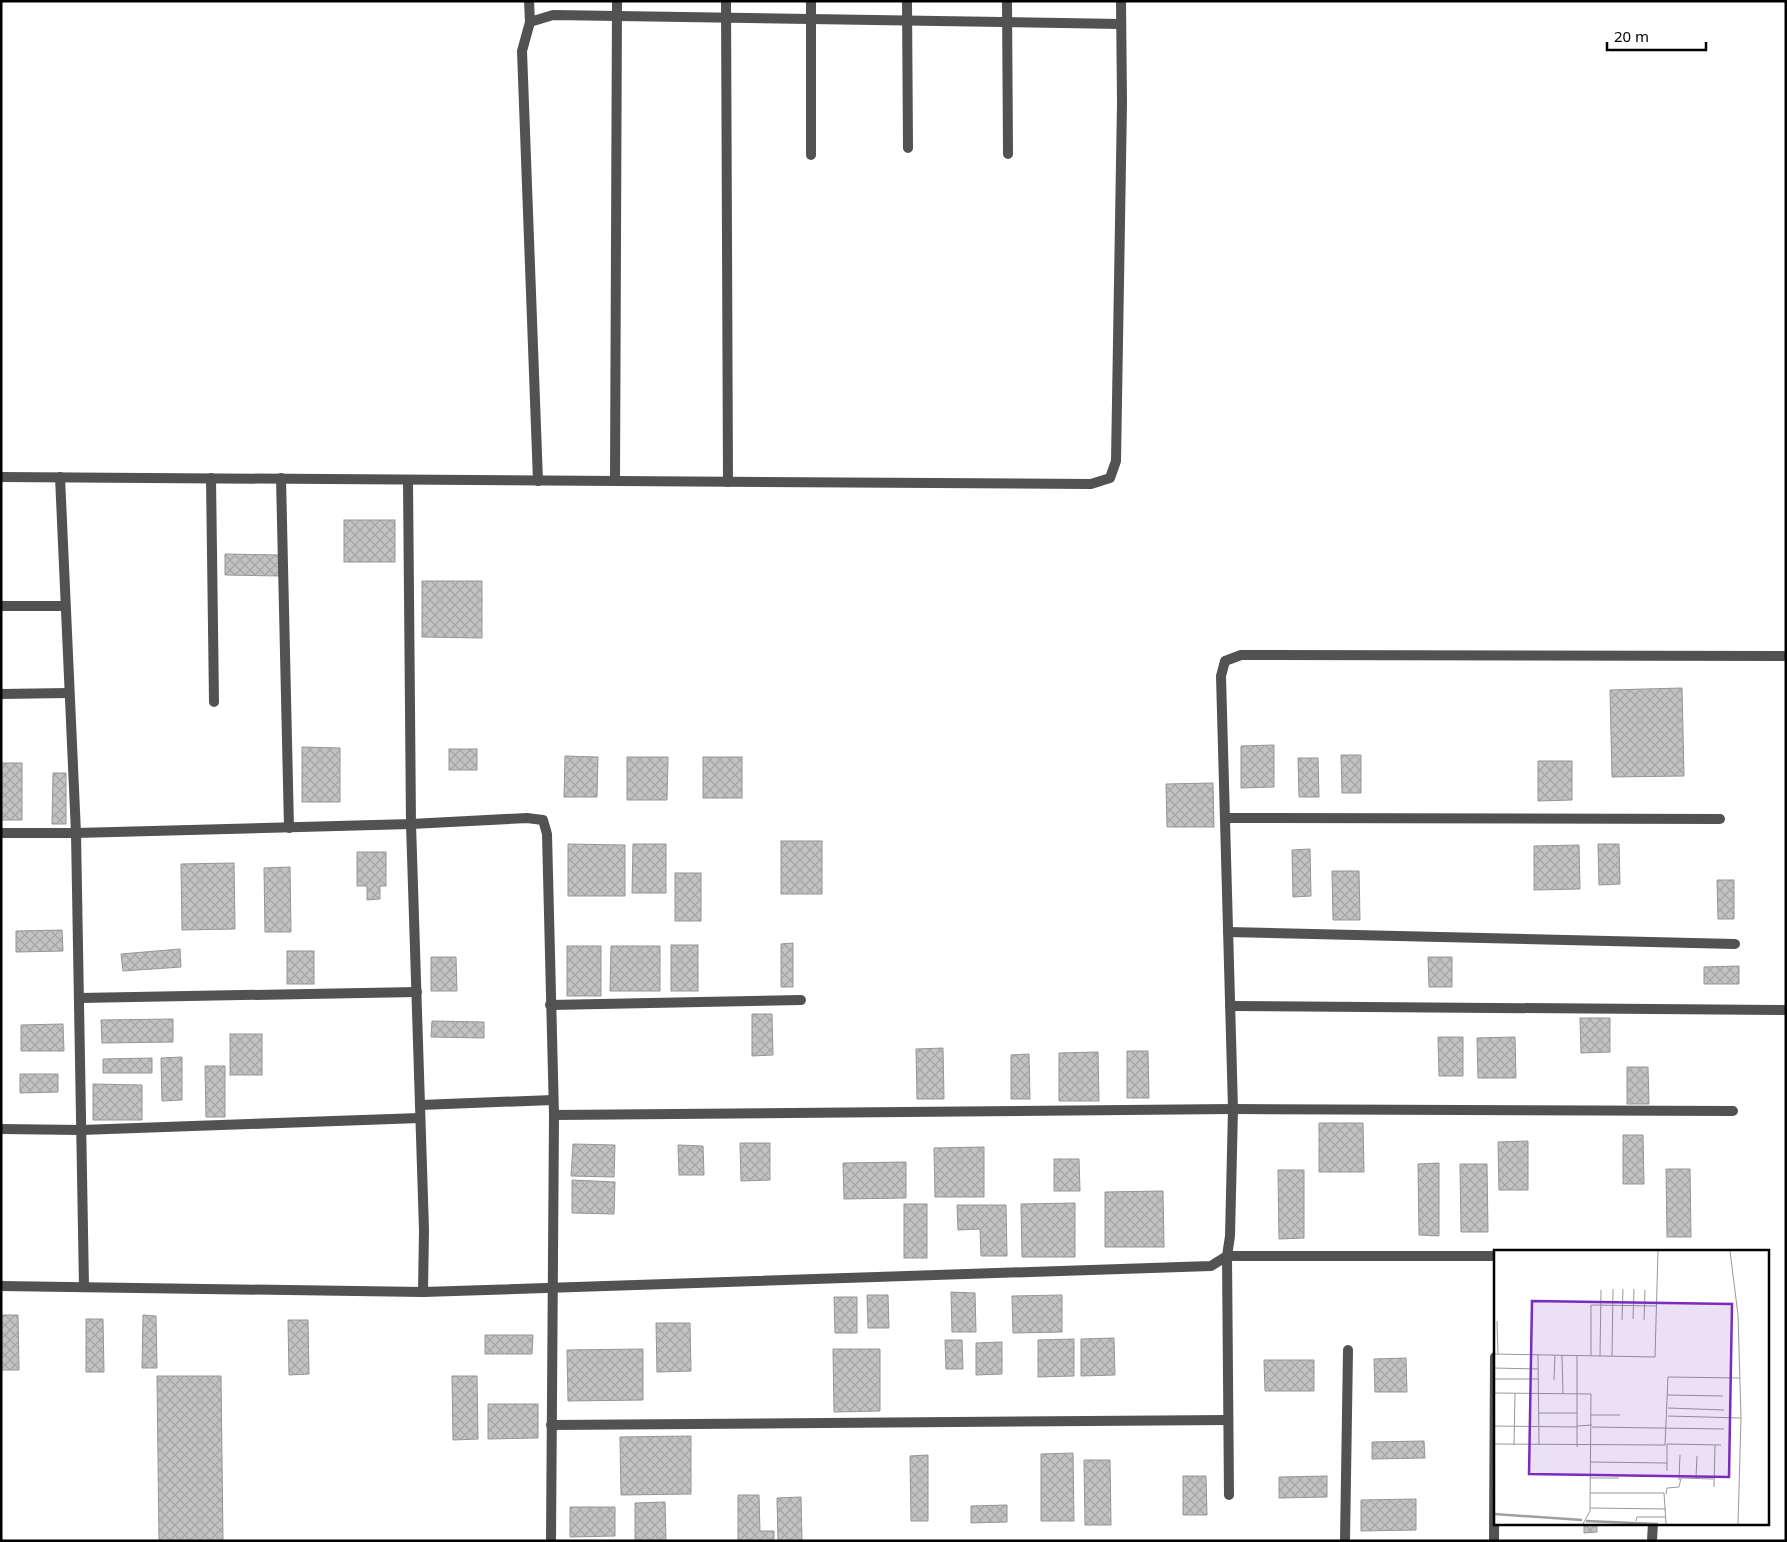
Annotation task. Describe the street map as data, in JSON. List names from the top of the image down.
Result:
{
  "scale_bar": "20 m"
}
